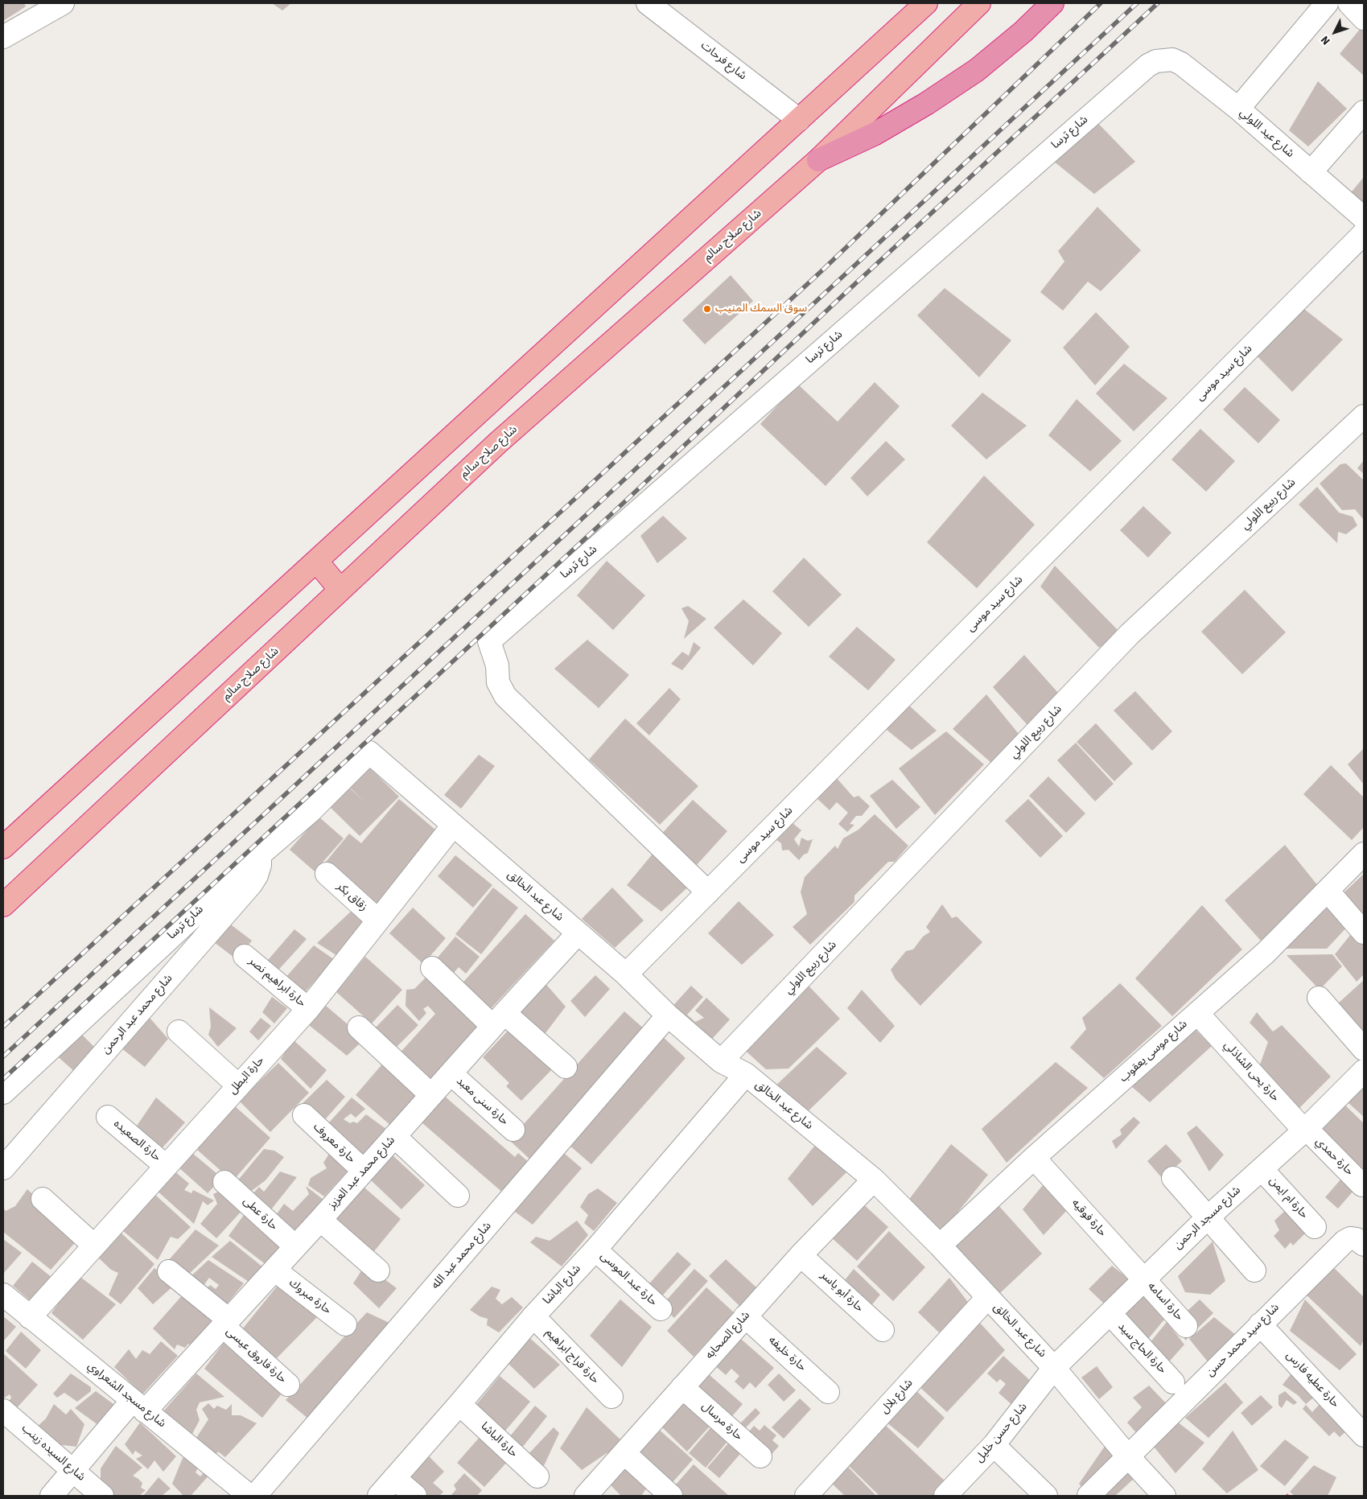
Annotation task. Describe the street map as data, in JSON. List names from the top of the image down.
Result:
{
  "streets": {
    "highway": ["شارع صلاح سالم"],
    "street": [
      "شارع فرحات",
      "شارع ترسا",
      "شارع عيد اللولي",
      "شارع سيد موسى",
      "شارع ربيع اللولي",
      "شارع عبد الخالق",
      "زقاق بكر",
      "حارة ابراهيم نصر",
      "شارع محمد عبد الرحمن",
      "شارع موسى يعقوب",
      "حارة يحى الشاذلي",
      "حارة البطل",
      "حارة سنى معبد",
      "حارة الصعيده",
      "حارة معروف",
      "حارة حمدي",
      "شارع محمد عبد العزيز",
      "حارة ام ايمن",
      "حارة عطى",
      "حارة فوقيه",
      "شارع مسجد الرحمن",
      "شارع محمد عبد الله",
      "حارة عبد الموسى",
      "شارع الباشا",
      "حارة أبو ياسر",
      "حارة مبروك",
      "حارة اسامه",
      "شارع الصحابه",
      "شارع سيد محمد حسن",
      "حارة الحاج سيد",
      "حارة خليفه",
      "حارة فاروق عيسى",
      "حارة فراج ابراهيم",
      "حارة عطيه فارس",
      "شارع مسجد الشعراوي",
      "شارع بلال",
      "حارة مرسال",
      "شارع حسن خليل",
      "حارة الباشا",
      "شارع السيده زينب"
    ]
  },
  "crossings": [
    ["شارع ترسا", "شارع عيد اللولي"],
    ["شارع ترسا", "شارع سيد موسى"],
    ["شارع ترسا", "شارع عبد الخالق"],
    ["شارع ترسا", "شارع محمد عبد الرحمن"],
    ["شارع سيد موسى", "شارع عبد الخالق"],
    ["شارع ربيع اللولي", "شارع عبد الخالق"],
    ["شارع عبد الخالق", "شارع موسى يعقوب"],
    ["شارع عبد الخالق", "حارة البطل"],
    ["شارع عبد الخالق", "شارع محمد عبد العزيز"],
    ["شارع عبد الخالق", "شارع مسجد الرحمن"],
    ["شارع عبد الخالق", "شارع محمد عبد الله"],
    ["شارع عبد الخالق", "شارع الباشا"],
    ["شارع عبد الخالق", "شارع الصحابه"],
    ["شارع عبد الخالق", "شارع سيد محمد حسن"],
    ["شارع عبد الخالق", "شارع بلال"],
    ["شارع عبد الخالق", "شارع حسن خليل"],
    ["زقاق بكر", "حارة البطل"],
    ["حارة ابراهيم نصر", "حارة البطل"],
    ["شارع موسى يعقوب", "حارة يحى الشاذلي"],
    ["شارع موسى يعقوب", "حارة فوقيه"],
    ["حارة يحى الشاذلي", "حارة حمدي"],
    ["حارة يحى الشاذلي", "شارع مسجد الرحمن"],
    ["حارة البطل", "حارة الصعيده"],
    ["حارة البطل", "شارع مسجد الشعراوي"],
    ["حارة سنى معبد", "شارع محمد عبد العزيز"],
    ["حارة معروف", "شارع محمد عبد العزيز"],
    ["حارة حمدي", "شارع مسجد الرحمن"],
    ["شارع محمد عبد العزيز", "حارة عطى"],
    ["شارع محمد عبد العزيز", "حارة مبروك"],
    ["شارع محمد عبد العزيز", "حارة فاروق عيسى"],
    ["شارع محمد عبد العزيز", "شارع مسجد الشعراوي"],
    ["شارع محمد عبد العزيز", "شارع السيده زينب"],
    ["حارة ام ايمن", "شارع مسجد الرحمن"],
    ["حارة فوقيه", "شارع مسجد الرحمن"],
    ["حارة فوقيه", "حارة اسامه"],
    ["شارع مسجد الرحمن", "حارة اسامه"],
    ["شارع مسجد الرحمن", "حارة الحاج سيد"],
    ["شارع مسجد الرحمن", "شارع حسن خليل"],
    ["حارة عبد الموسى", "شارع الباشا"],
    ["شارع الباشا", "حارة فراج ابراهيم"],
    ["شارع الباشا", "حارة الباشا"],
    ["حارة أبو ياسر", "شارع الصحابه"],
    ["شارع الصحابه", "حارة خليفه"],
    ["شارع الصحابه", "حارة مرسال"],
    ["شارع سيد محمد حسن", "حارة عطيه فارس"]
  ],
  "places": ["سوق السمك المنيب"],
  "north": "bottom left"
}
